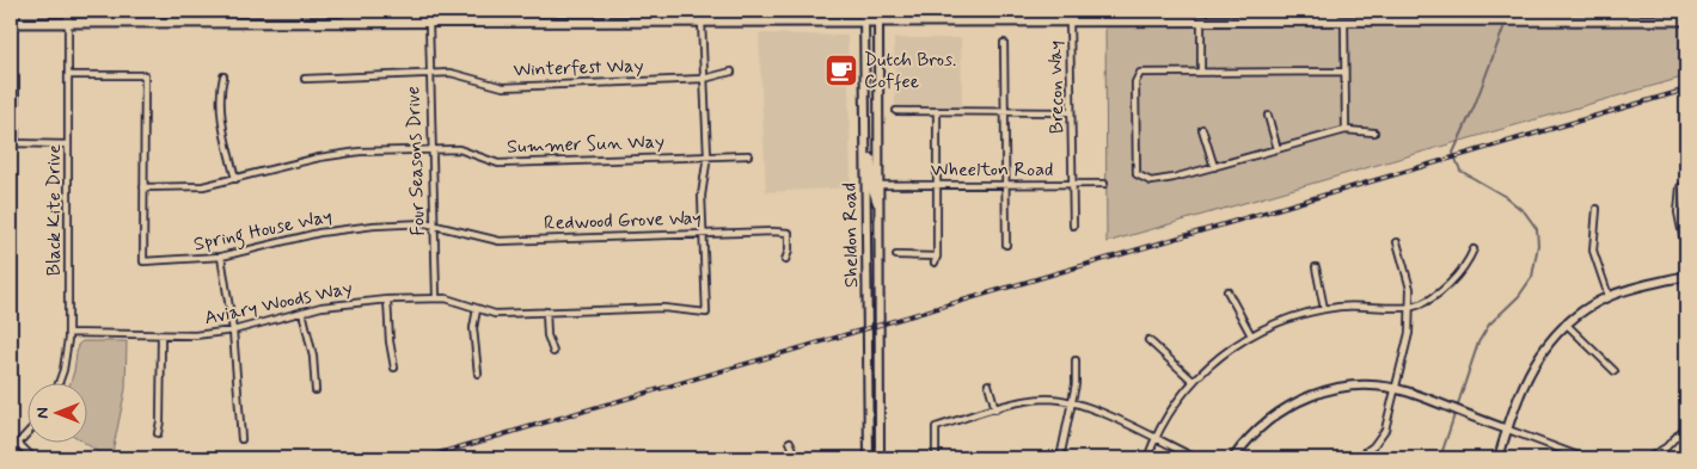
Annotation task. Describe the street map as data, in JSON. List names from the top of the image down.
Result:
{
  "streets": {
    "main road": ["Sheldon Road"],
    "street": [
      "Winterfest Way",
      "Brecon Way",
      "Summer Sun Way",
      "Four Seasons Drive",
      "Wheelton Road",
      "Black Kite Drive",
      "Redwood Grove Way",
      "Spring House Way",
      "Aviary Woods Way"
    ]
  },
  "crossings": [
    ["Winterfest Way", "Four Seasons Drive"],
    ["Brecon Way", "Wheelton Road"],
    ["Summer Sun Way", "Four Seasons Drive"],
    ["Summer Sun Way", "Spring House Way"],
    ["Four Seasons Drive", "Redwood Grove Way"],
    ["Four Seasons Drive", "Spring House Way"],
    ["Four Seasons Drive", "Aviary Woods Way"],
    ["Wheelton Road", "Sheldon Road"],
    ["Black Kite Drive", "Spring House Way"],
    ["Black Kite Drive", "Aviary Woods Way"],
    ["Redwood Grove Way", "Spring House Way"],
    ["Redwood Grove Way", "Aviary Woods Way"]
  ],
  "places": {
    "cafe": ["Dutch Bros. Coffee"]
  },
  "north": "left"
}
